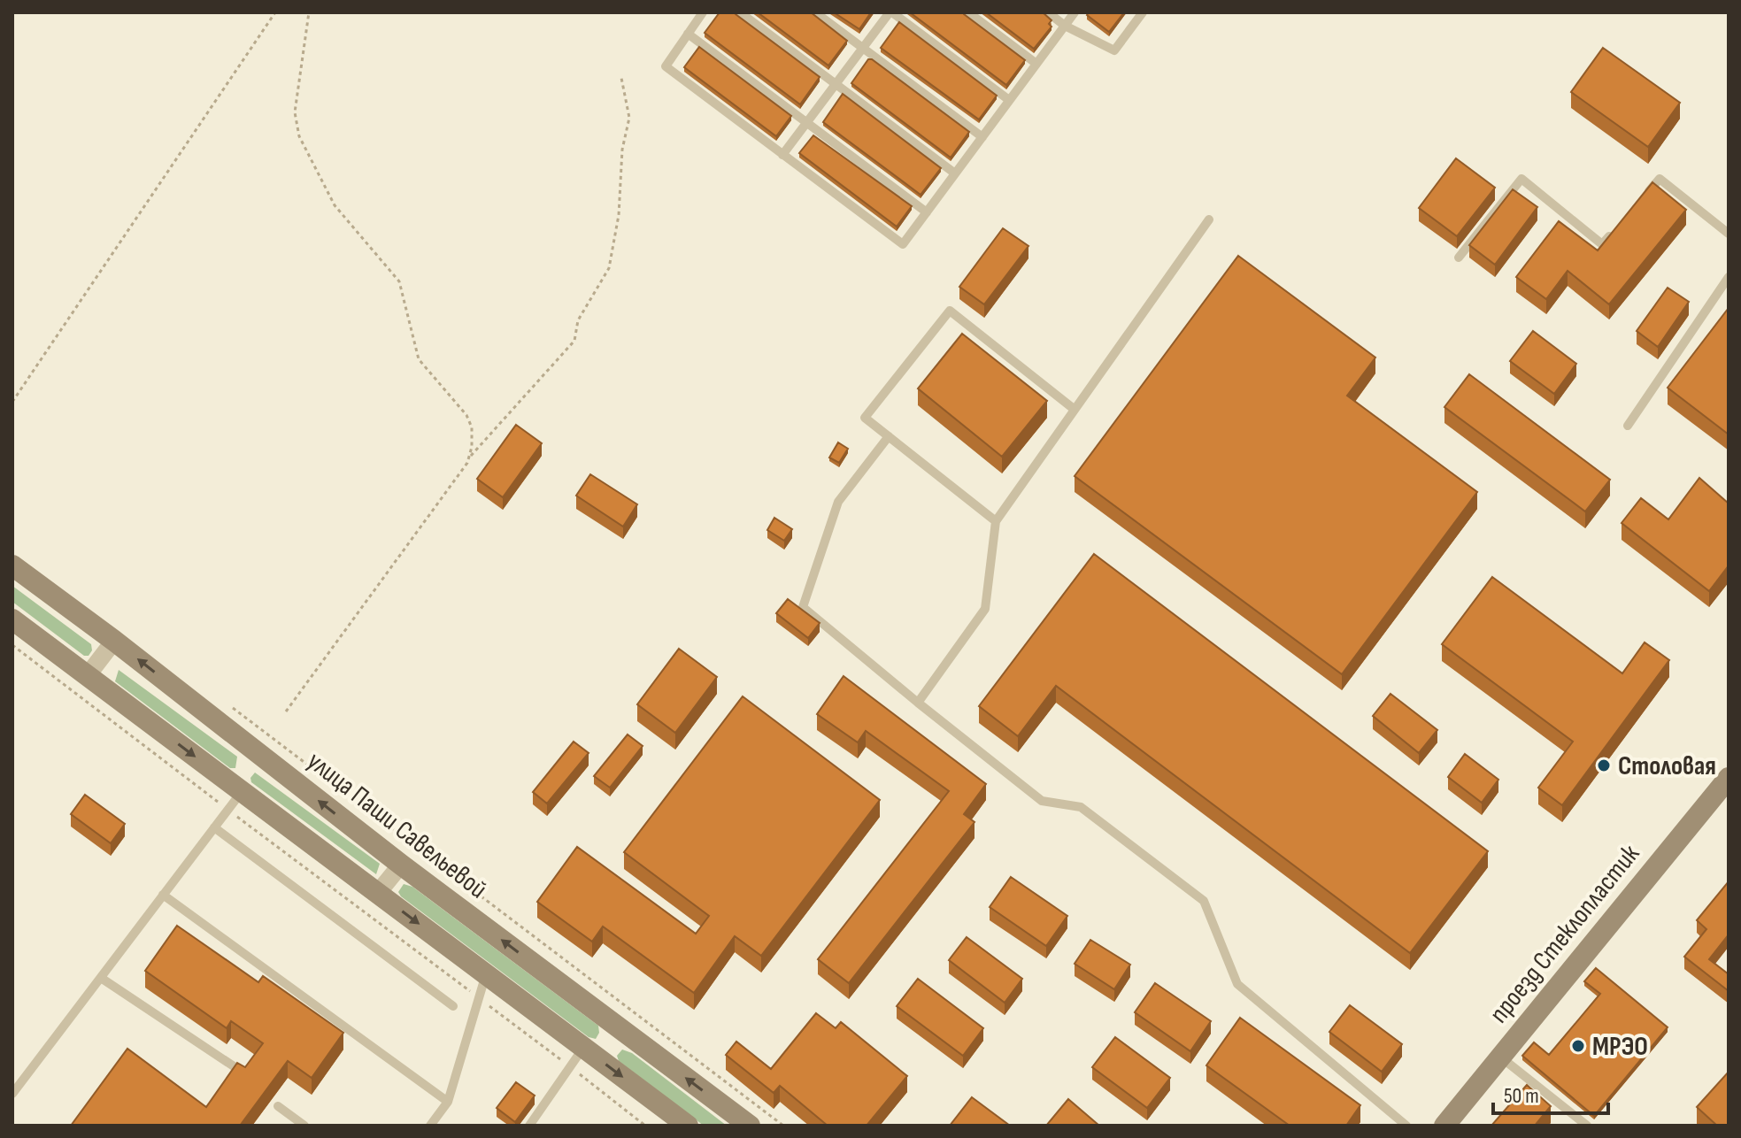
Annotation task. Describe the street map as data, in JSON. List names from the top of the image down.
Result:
{
  "streets": {
    "street": ["улица Паши Савельевой", "проезд Стеклопластик"]
  },
  "places": ["Столовая", "МРЭО"],
  "scale_bar": "50 m"
}
